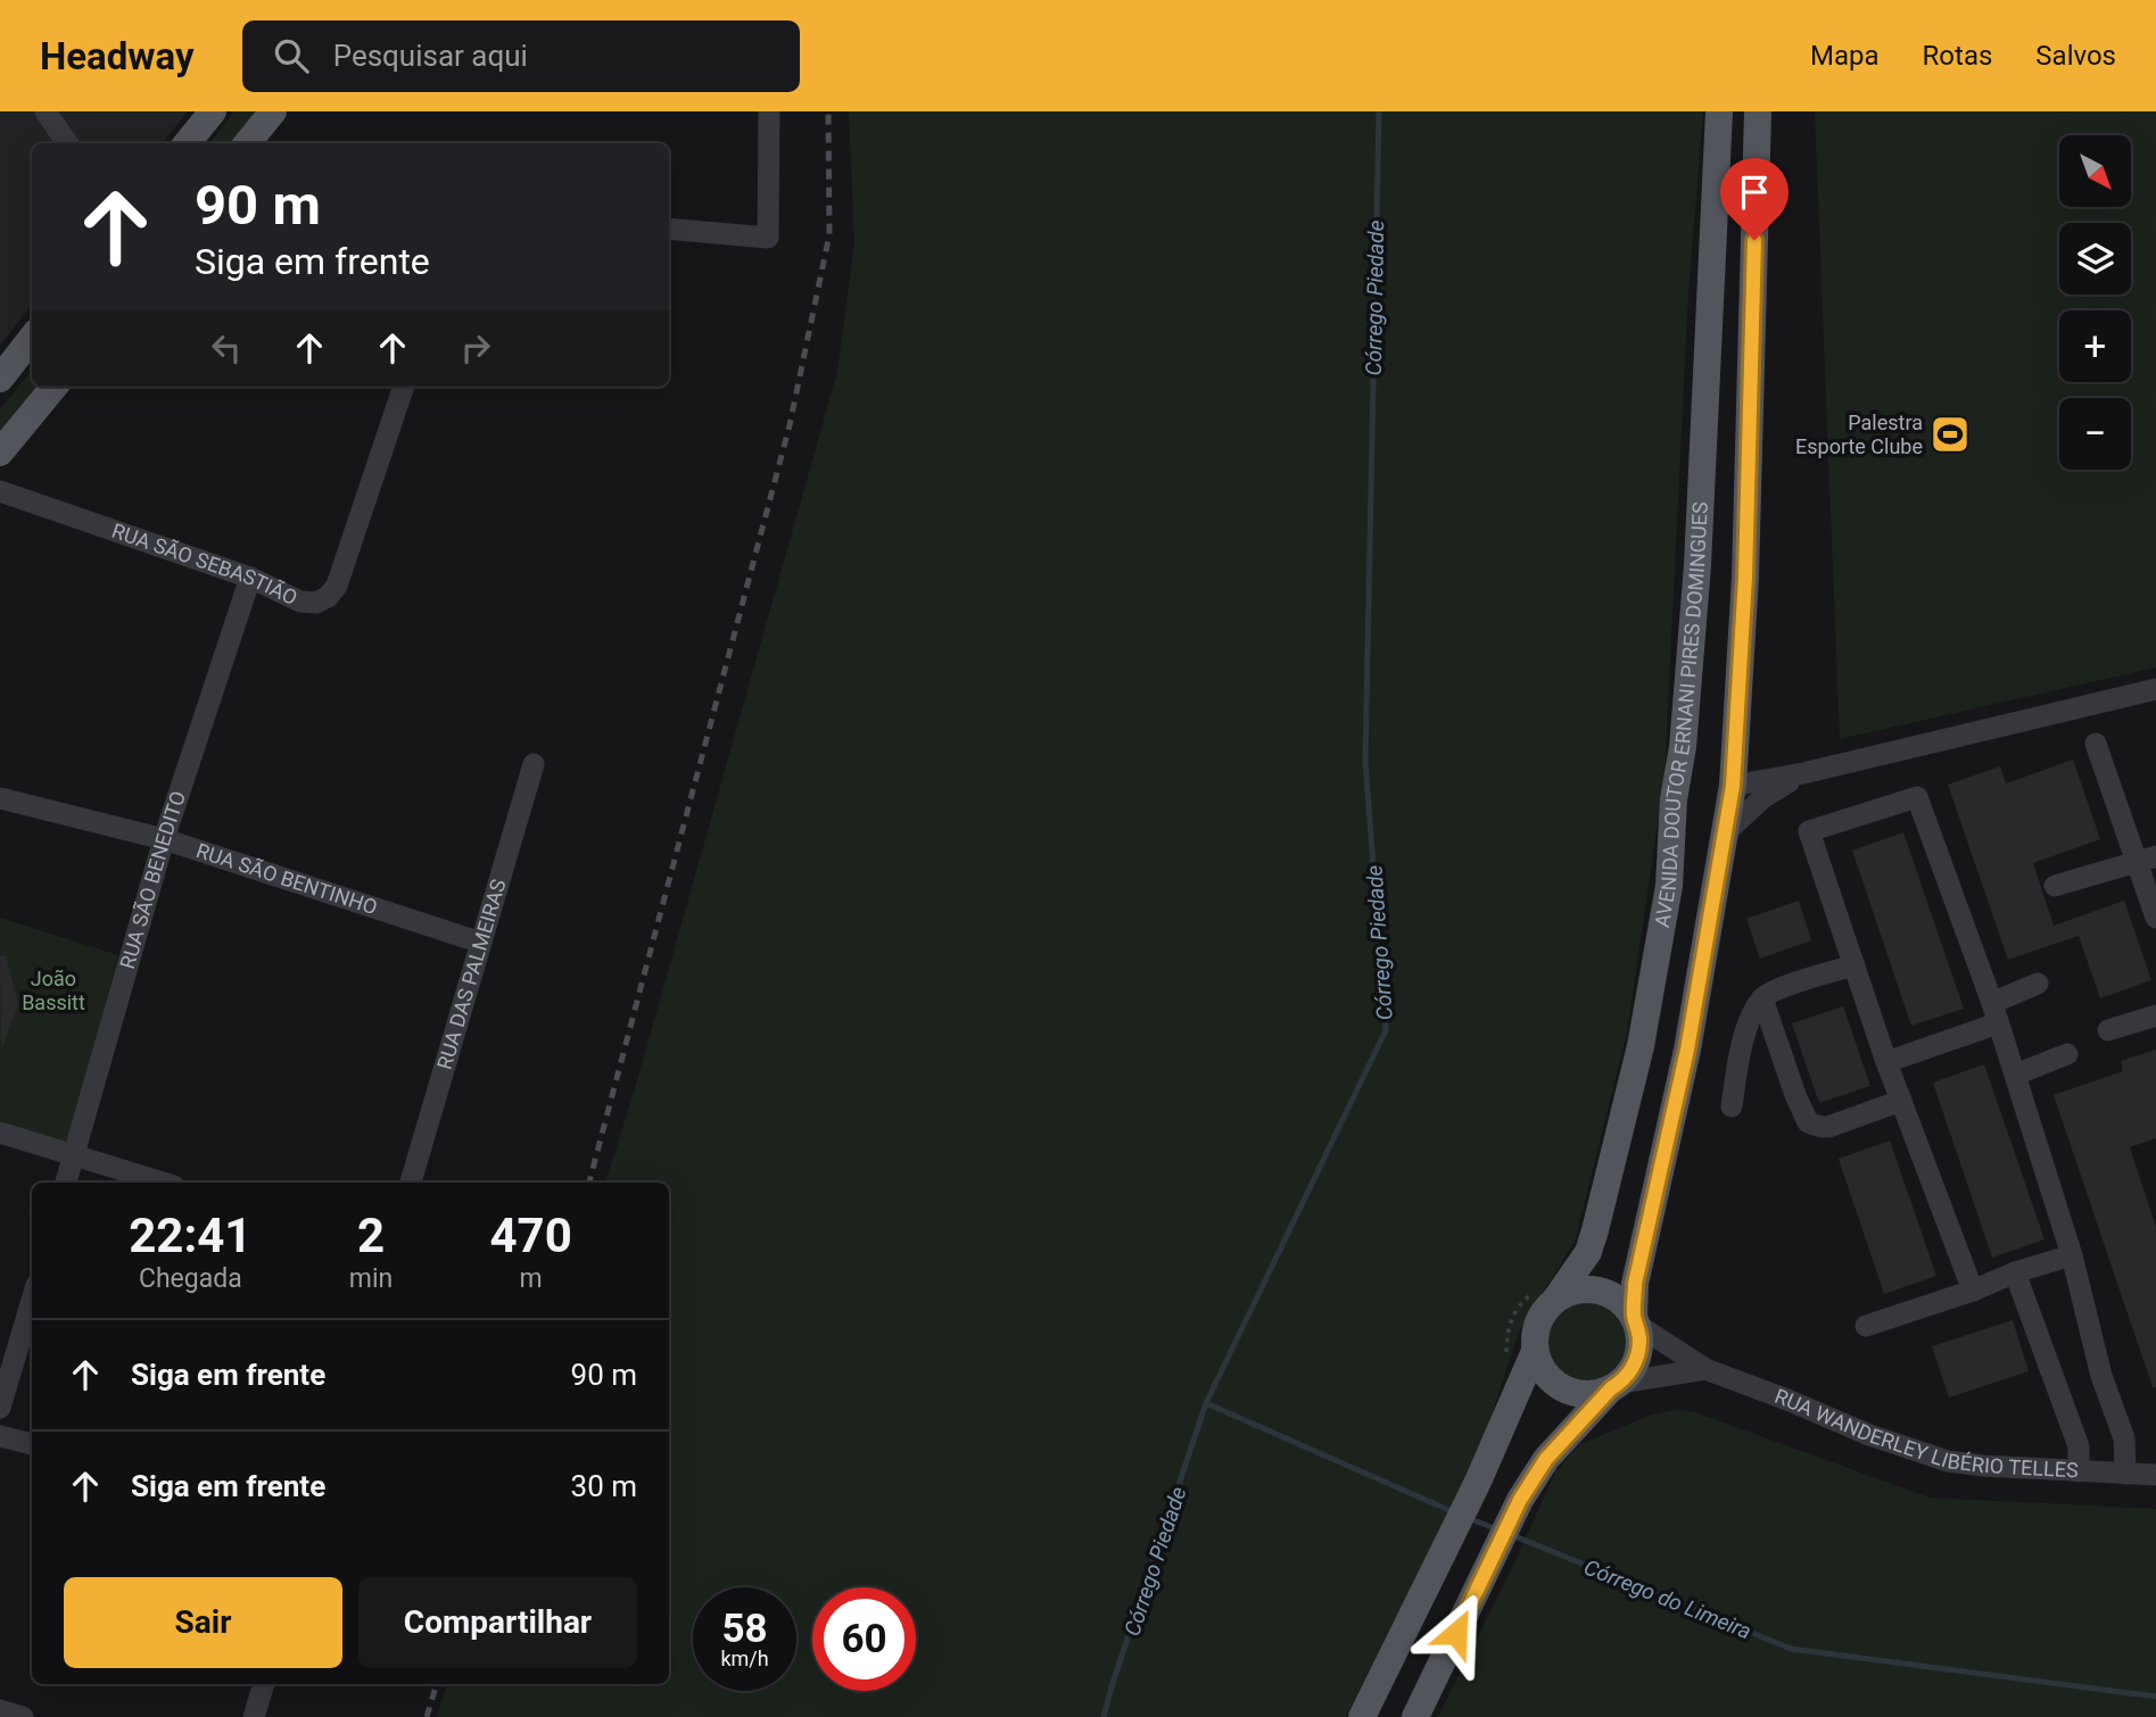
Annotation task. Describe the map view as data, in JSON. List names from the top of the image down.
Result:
{
  "streets": {
    "main road": ["AVENIDA DOUTOR ERNANI PIRES DOMINGUES"],
    "street": [
      "RUA SÃO SEBASTIÃO",
      "RUA SÃO BENEDITO",
      "RUA SÃO BENTINHO",
      "RUA DAS PALMEIRAS",
      "RUA WANDERLEY LIBÉRIO TELLES"
    ]
  },
  "crossings": [
    ["RUA SÃO SEBASTIÃO", "RUA SÃO BENEDITO"],
    ["AVENIDA DOUTOR ERNANI PIRES DOMINGUES", "RUA WANDERLEY LIBÉRIO TELLES"],
    ["RUA SÃO BENEDITO", "RUA SÃO BENTINHO"],
    ["RUA SÃO BENTINHO", "RUA DAS PALMEIRAS"]
  ],
  "water": ["Córrego Piedade", "Córrego do Limeira"],
  "parks": ["João Bassitt"],
  "places": {
    "sports": ["Palestra Esporte Clube"]
  },
  "north": "bottom right",
  "page": {
    "header": "Headway",
    "search": "Pesquisar aqui",
    "nav": ["Mapa", "Rotas", "Salvos"],
    "map_buttons": ["+", "−"],
    "turn": ["90 m", "Siga em frente"],
    "eta": [
      "22:41",
      "Chegada",
      "2",
      "min",
      "470",
      "m"
    ],
    "list": [
      {
        "name": "Siga em frente",
        "value": "90 m"
      },
      {
        "name": "Siga em frente",
        "value": "30 m"
      }
    ],
    "buttons": ["Sair", "Compartilhar"],
    "speed": "58 km/h",
    "limit": "60"
  }
}
